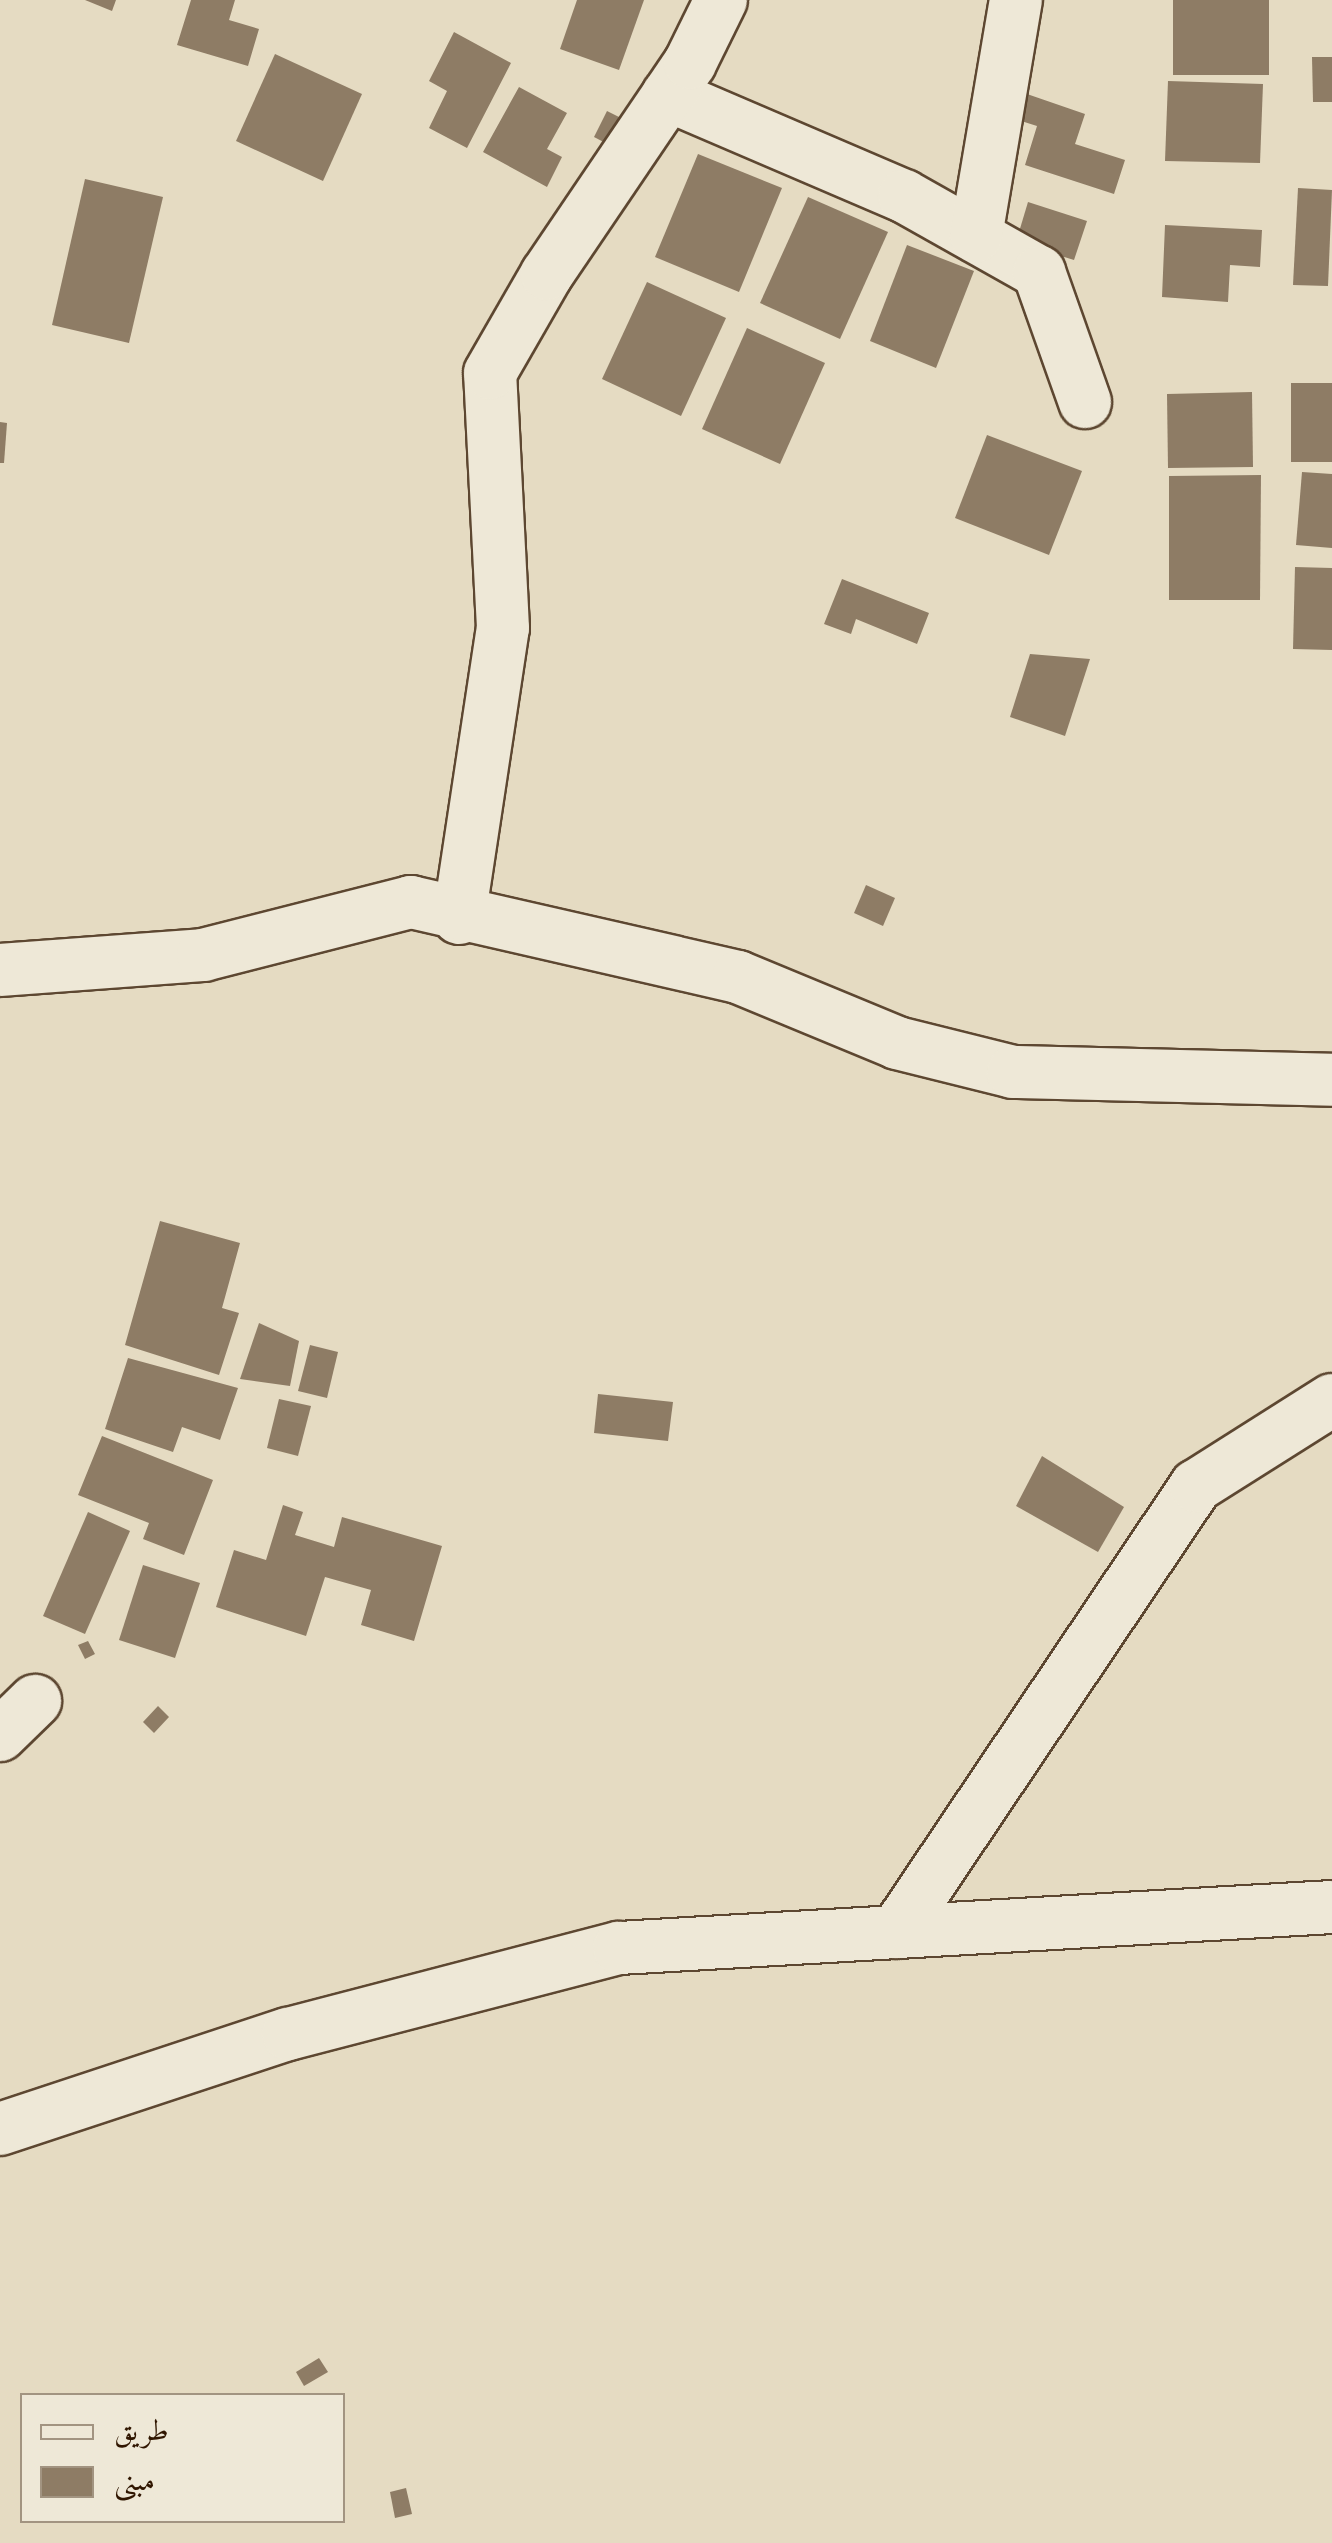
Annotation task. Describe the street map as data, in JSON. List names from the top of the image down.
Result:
{
  "legend": ["طريق", "مبنى"]
}
